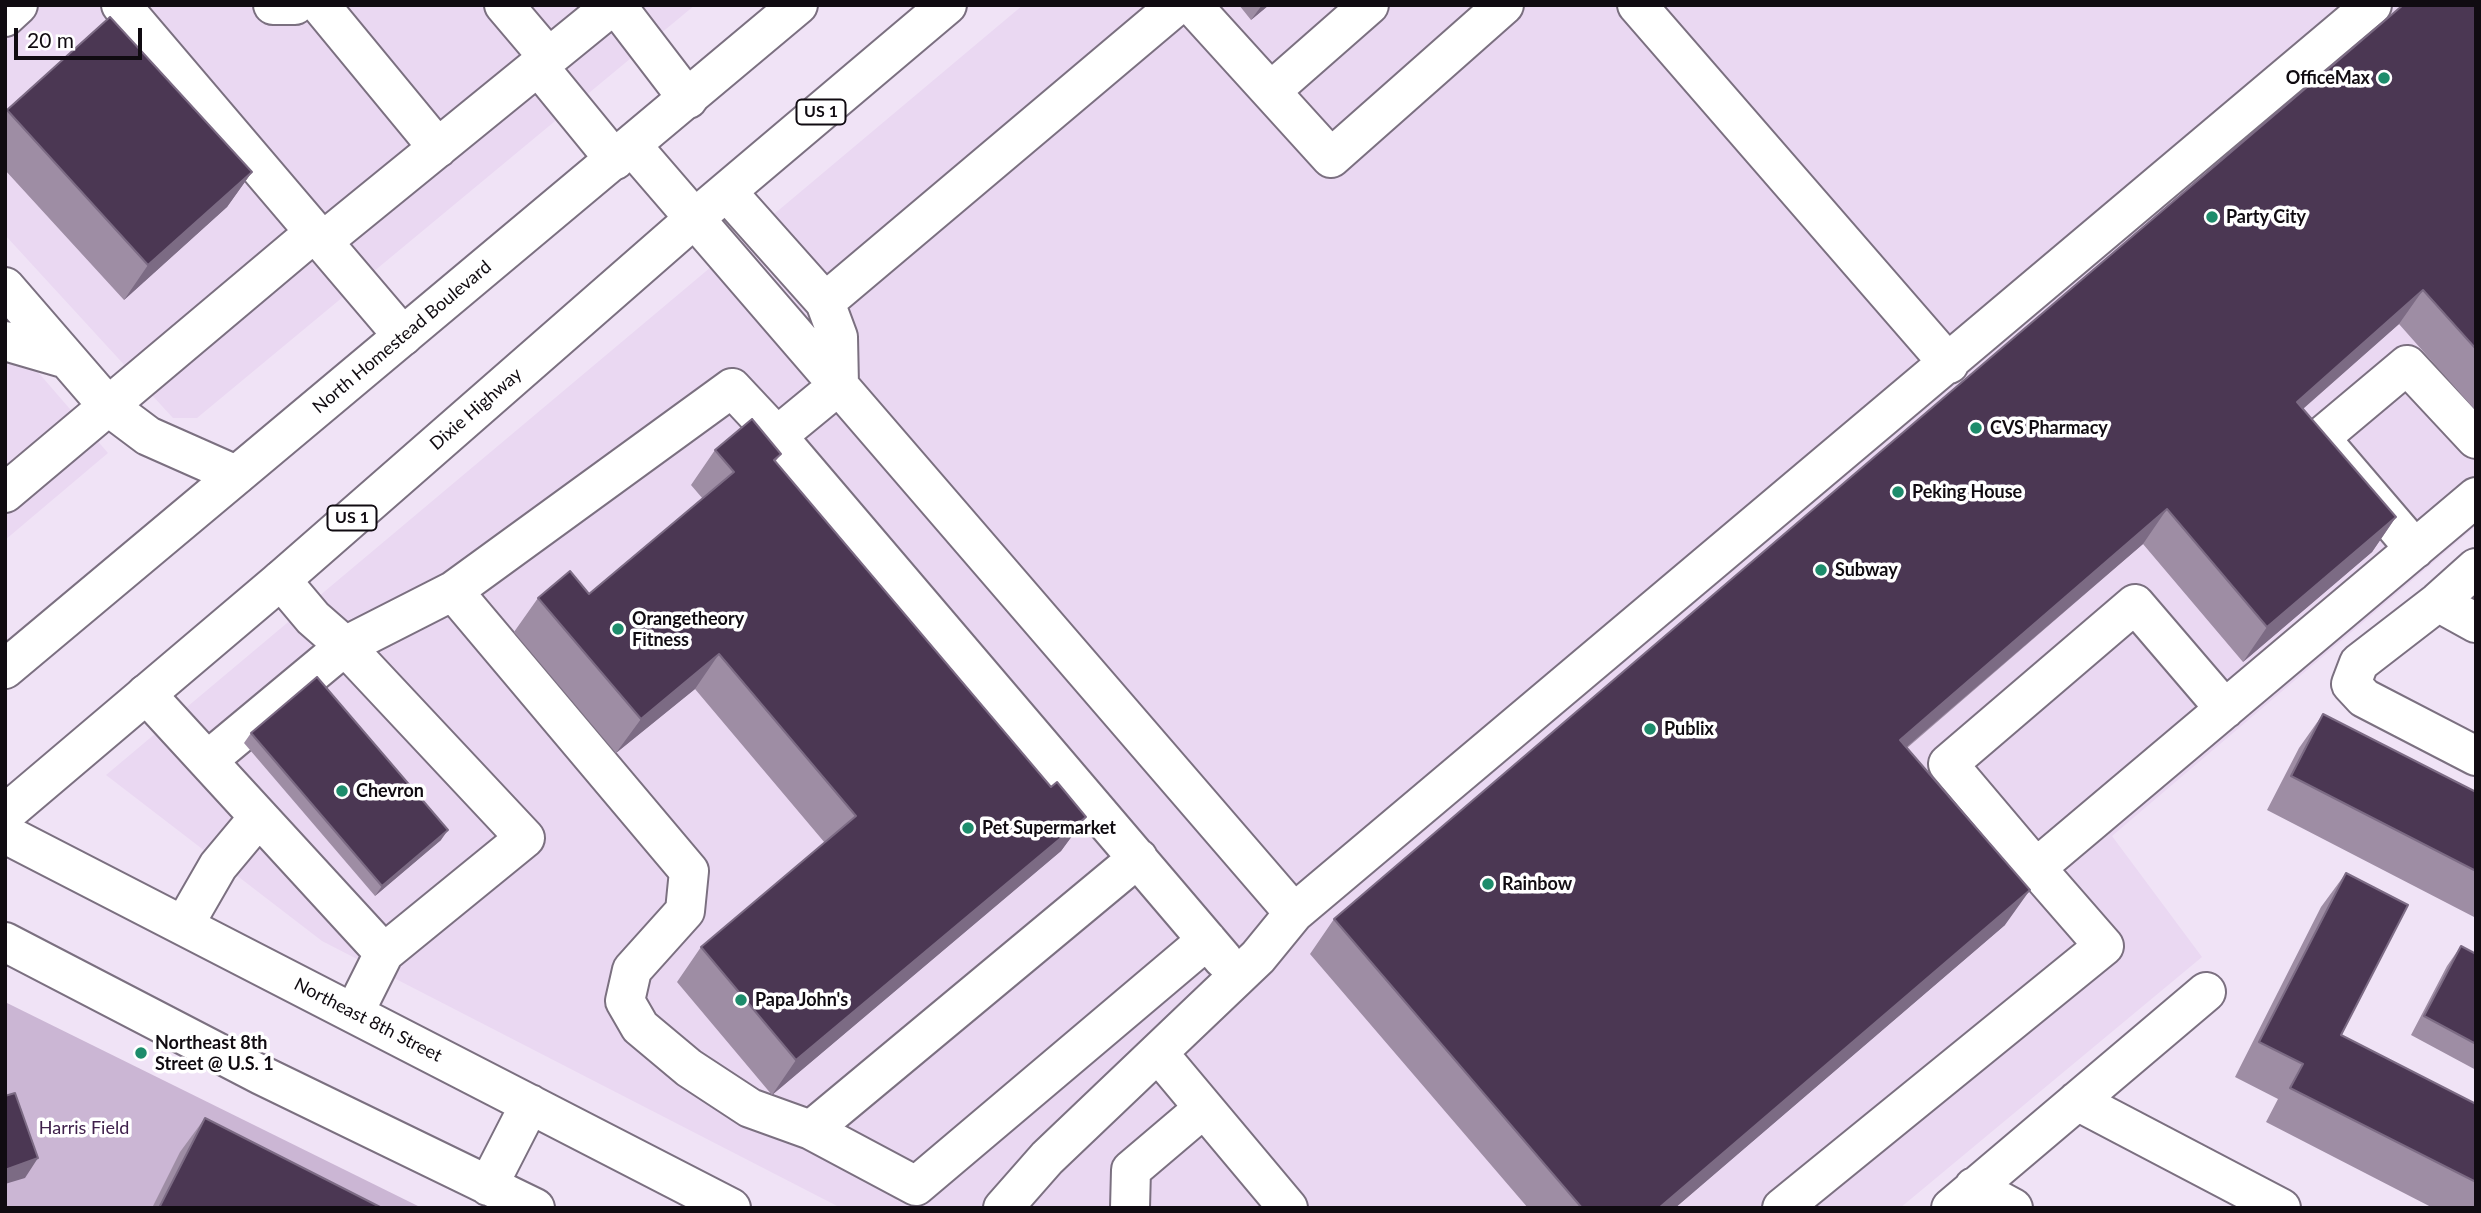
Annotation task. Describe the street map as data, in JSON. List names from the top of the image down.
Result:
{
  "streets": {
    "main road": [
      "US 1",
      "North Homestead Boulevard",
      "Dixie Highway",
      "Northeast 8th Street"
    ]
  },
  "parks": ["Harris Field"],
  "places": [
    "OfficeMax",
    "Party City",
    "CVS Pharmacy",
    "Peking House",
    "Subway",
    "Orangetheory Fitness",
    "Publix",
    "Chevron",
    "Pet Supermarket",
    "Rainbow",
    "Papa John's",
    "Northeast 8th Street @ U.S. 1"
  ],
  "scale_bar": "20 m"
}
